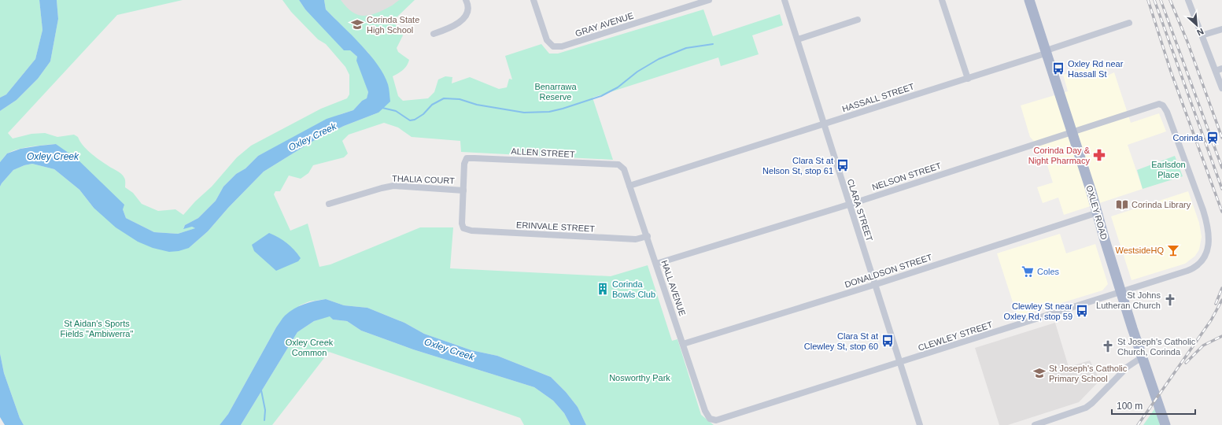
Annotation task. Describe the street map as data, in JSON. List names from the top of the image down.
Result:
{
  "streets": {
    "main road": ["OXLEY ROAD"],
    "street": [
      "GRAY AVENUE",
      "HASSALL STREET",
      "ALLEN STREET",
      "NELSON STREET",
      "THALIA COURT",
      "CLARA STREET",
      "ERINVALE STREET",
      "DONALDSON STREET",
      "HALL AVENUE",
      "CLEWLEY STREET"
    ]
  },
  "crossings": [
    ["HASSALL STREET", "CLARA STREET"],
    ["HASSALL STREET", "OXLEY ROAD"],
    ["HASSALL STREET", "HALL AVENUE"],
    ["ALLEN STREET", "THALIA COURT"],
    ["ALLEN STREET", "ERINVALE STREET"],
    ["ALLEN STREET", "HALL AVENUE"],
    ["NELSON STREET", "CLARA STREET"],
    ["NELSON STREET", "OXLEY ROAD"],
    ["NELSON STREET", "HALL AVENUE"],
    ["NELSON STREET", "CLEWLEY STREET"],
    ["THALIA COURT", "ERINVALE STREET"],
    ["CLARA STREET", "DONALDSON STREET"],
    ["CLARA STREET", "CLEWLEY STREET"],
    ["OXLEY ROAD", "DONALDSON STREET"],
    ["OXLEY ROAD", "CLEWLEY STREET"],
    ["ERINVALE STREET", "HALL AVENUE"],
    ["DONALDSON STREET", "HALL AVENUE"],
    ["HALL AVENUE", "CLEWLEY STREET"]
  ],
  "water": ["Oxley Creek"],
  "parks": [
    "Benarrawa Reserve",
    "Earlsdon Place",
    "St Aidan's Sports Fields \"Ambiwerra\"",
    "Oxley Creek Common",
    "Nosworthy Park"
  ],
  "places": {
    "school or university": ["Corinda State High School", "St Joseph's Catholic Primary School"],
    "bus stop": [
      "Oxley Rd near Hassall St",
      "Clara St at Nelson St, stop 61",
      "Clewley St near Oxley Rd, stop 59",
      "Clara St at Clewley St, stop 60"
    ],
    "station": ["Corinda"],
    "pharmacy": ["Corinda Day & Night Pharmacy"],
    "library": ["Corinda Library"],
    "bar": ["WestsideHQ"],
    "supermarket": ["Coles"],
    "building": ["Corinda Bowls Club"],
    "church": ["St Johns Lutheran Church", "St Joseph's Catholic Church, Corinda"]
  },
  "scale_bar": "100 m",
  "north": "bottom right"
}
